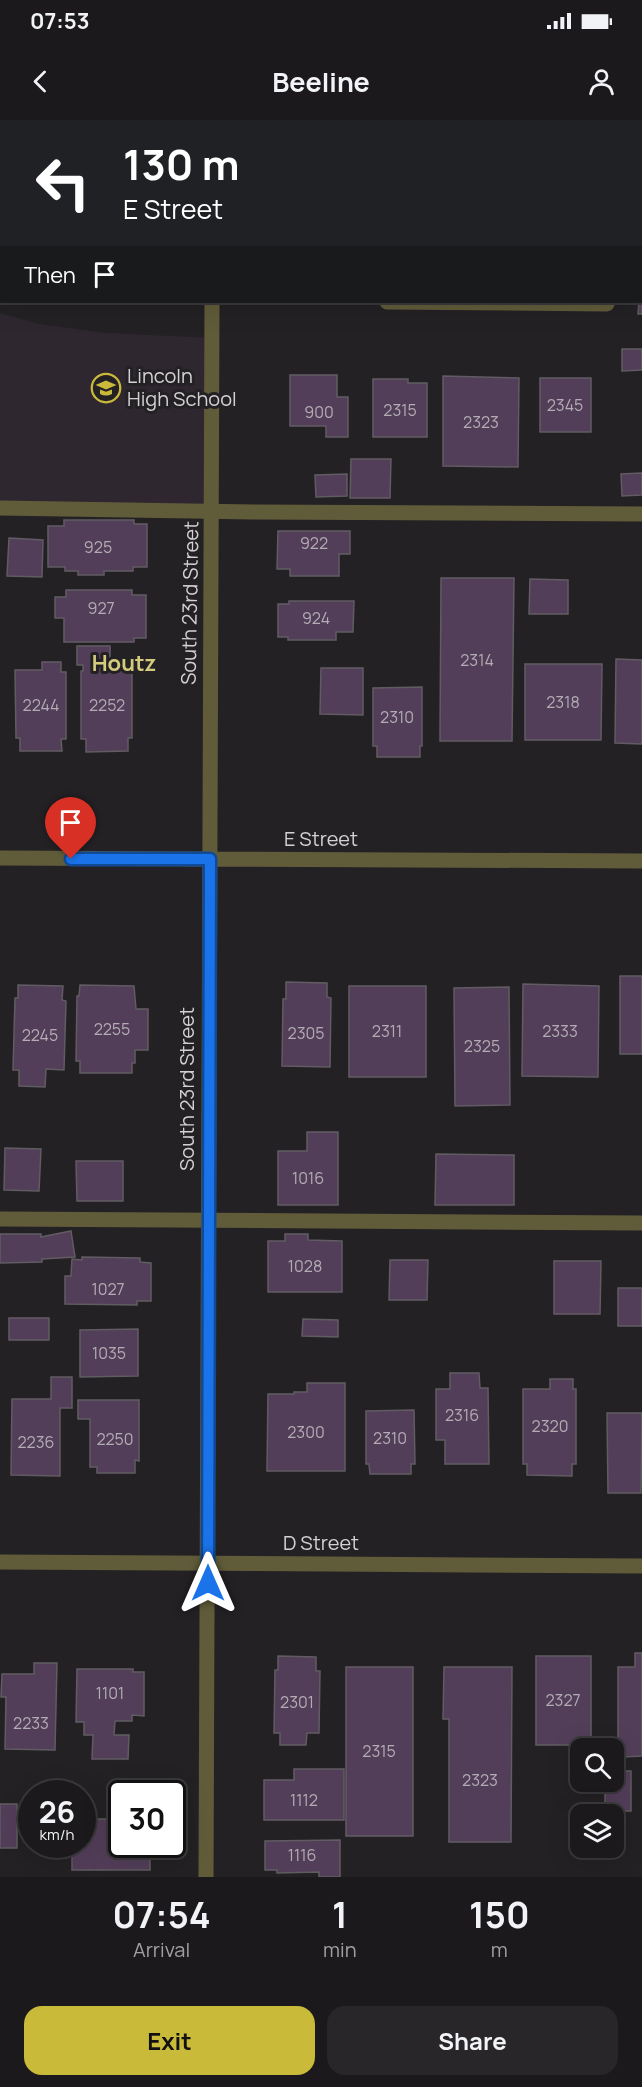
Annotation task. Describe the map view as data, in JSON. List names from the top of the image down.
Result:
{
  "streets": {
    "street": ["South 23rd Street", "E Street", "D Street"]
  },
  "crossings": [
    ["South 23rd Street", "E Street"],
    ["South 23rd Street", "D Street"]
  ],
  "districts": ["Houtz"],
  "places": {
    "school or university": ["Lincoln High School"]
  },
  "house_numbers": [
    "2345",
    "2315",
    "900",
    "2323",
    "922",
    "925",
    "927",
    "924",
    "2314",
    "2318",
    "2244",
    "2252",
    "2310",
    "2255",
    "2311",
    "2333",
    "2305",
    "2245",
    "2325",
    "1016",
    "1028",
    "1027",
    "1035",
    "2316",
    "2320",
    "2300",
    "2310",
    "2250",
    "2236",
    "1101",
    "2327",
    "2301",
    "2233",
    "2315",
    "2323",
    "1112",
    "1116"
  ],
  "page": {
    "status": "07:53",
    "header": "Beeline",
    "turn": ["130 m", "E Street"],
    "then": "Then",
    "speed": "26 km/h",
    "limit": "30",
    "eta": [
      "07:54",
      "Arrival",
      "1",
      "min",
      "150",
      "m"
    ],
    "buttons": ["Exit", "Share"]
  }
}
